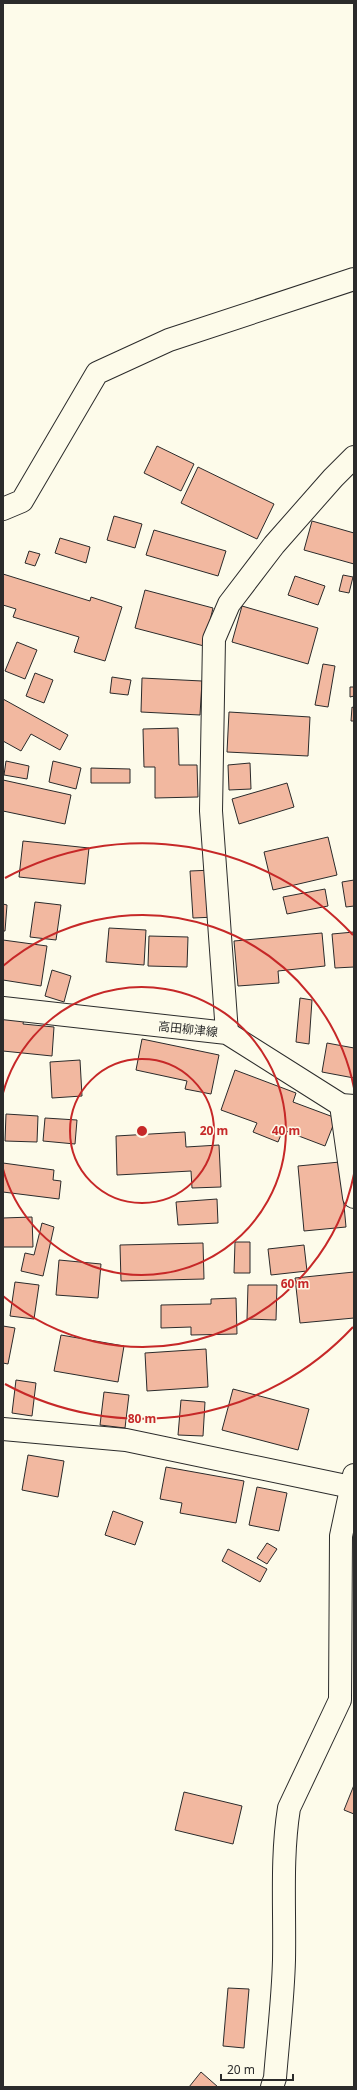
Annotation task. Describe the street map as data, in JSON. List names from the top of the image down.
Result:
{
  "streets": {
    "street": ["高田柳津線"]
  },
  "scale_bar": "20 m",
  "rings": [
    "20 m",
    "40 m",
    "60 m",
    "80 m"
  ]
}
